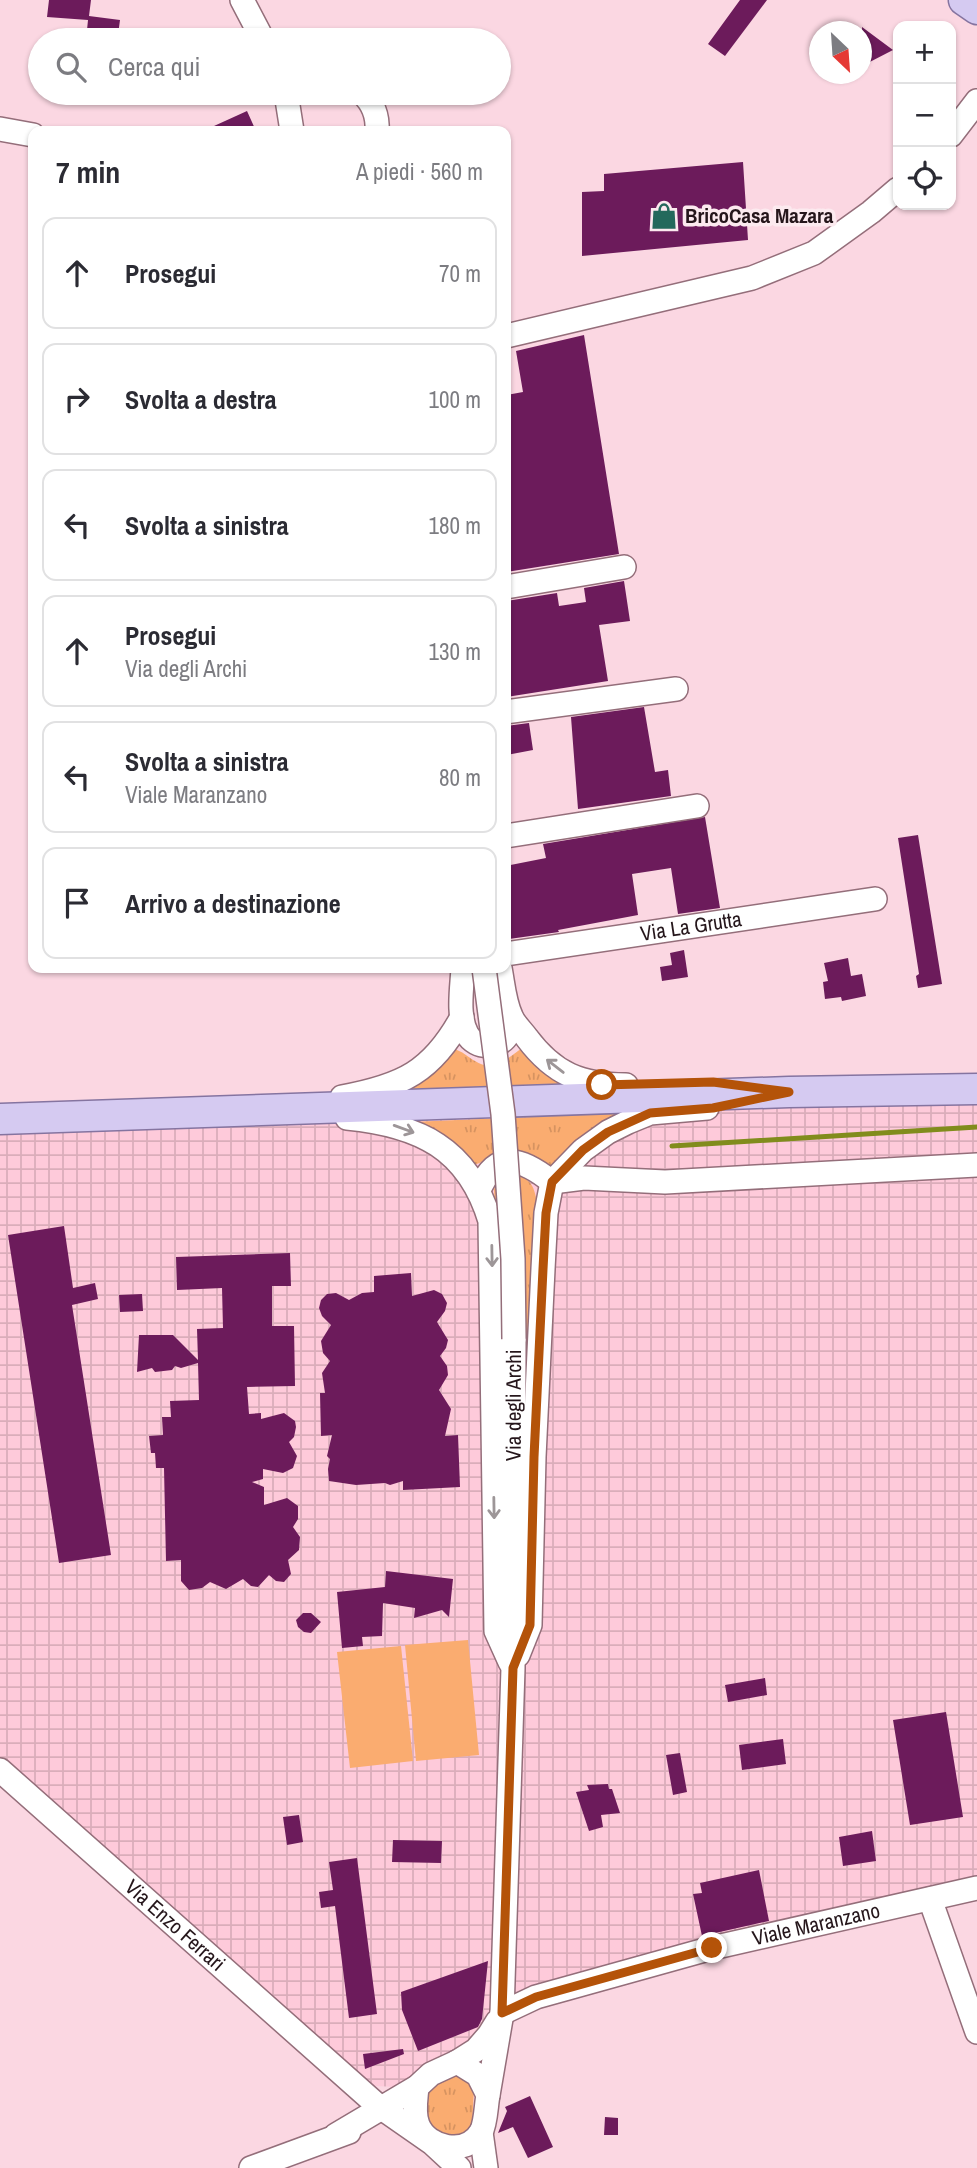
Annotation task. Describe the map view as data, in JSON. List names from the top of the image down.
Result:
{
  "streets": {
    "street": [
      "Via La Grutta",
      "Via degli Archi",
      "Via Enzo Ferrari",
      "Viale Maranzano"
    ]
  },
  "crossings": [
    ["Via degli Archi", "Via Enzo Ferrari"],
    ["Via degli Archi", "Viale Maranzano"]
  ],
  "places": {
    "shop": ["BricoCasa Mazara"]
  },
  "north": "bottom right",
  "page": {
    "map_buttons": ["+", "−"],
    "search": "Cerca qui",
    "heading": ["7 min", "A piedi · 560 m"],
    "list": [
      ["Prosegui", "70 m"],
      ["Svolta a destra", "100 m"],
      ["Svolta a sinistra", "180 m"],
      ["Prosegui", "Via degli Archi", "130 m"],
      ["Svolta a sinistra", "Viale Maranzano", "80 m"],
      "Arrivo a destinazione"
    ]
  }
}
